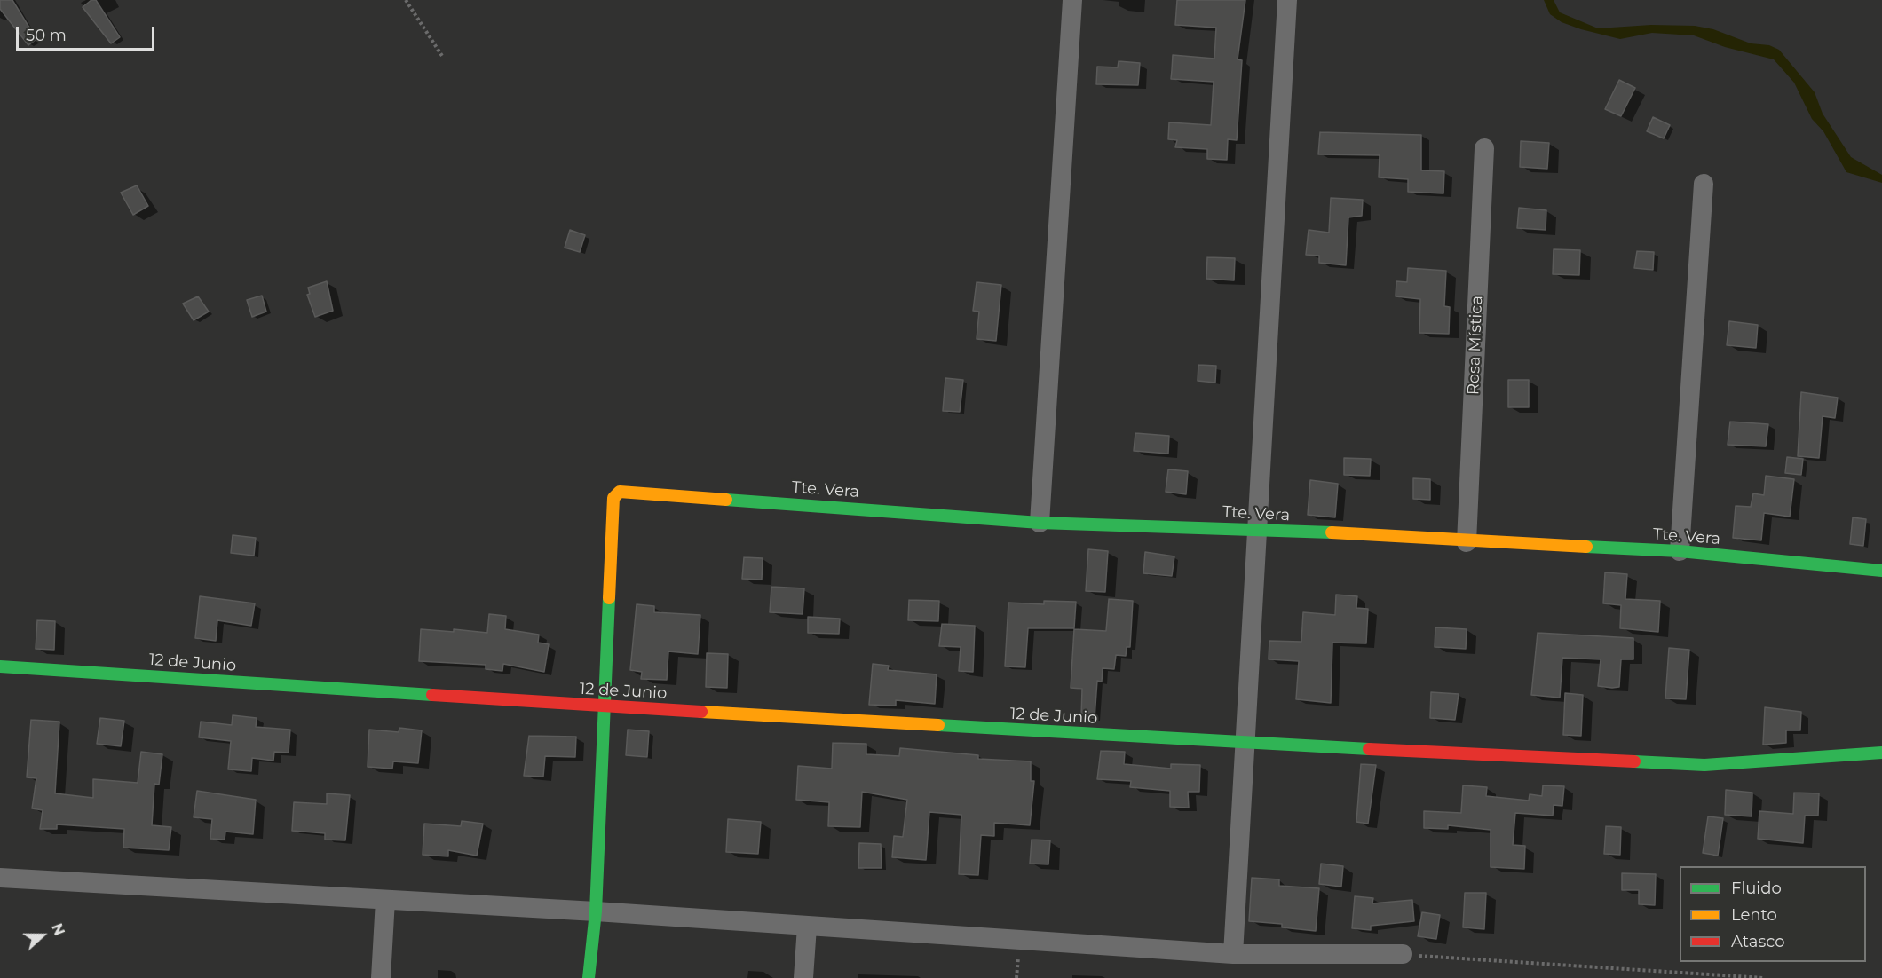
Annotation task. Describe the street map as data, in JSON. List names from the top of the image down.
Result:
{
  "streets": {
    "street": ["Rosa Mística", "Tte. Vera", "12 de Junio"]
  },
  "crossings": [
    ["Rosa Mística", "Tte. Vera"],
    ["Tte. Vera", "12 de Junio"]
  ],
  "legend": ["Fluido", "Lento", "Atasco"],
  "scale_bar": "50 m",
  "north": "right"
}
